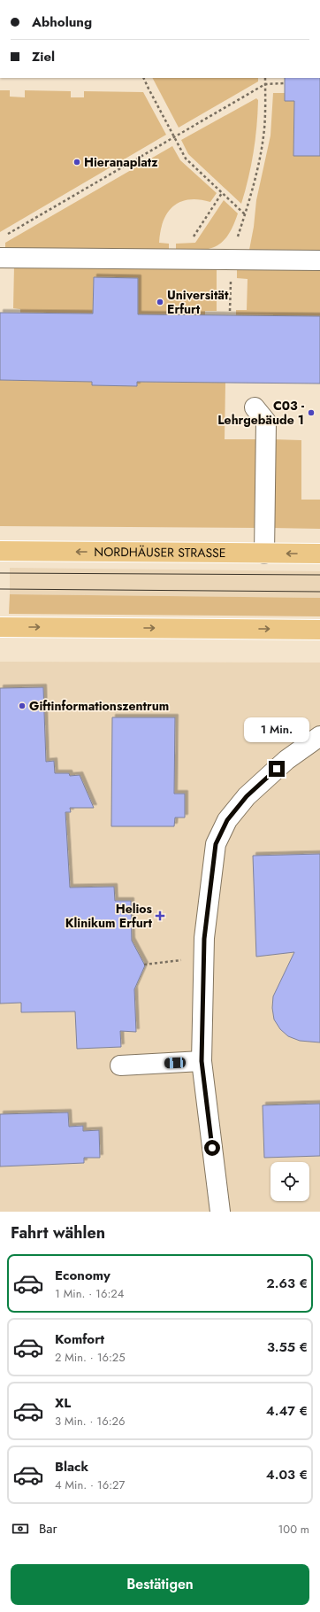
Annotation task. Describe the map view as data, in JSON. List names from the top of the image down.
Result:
{
  "streets": {
    "main road": ["NORDHÄUSER STRASSE"]
  },
  "places": {
    "other": [
      "Hieranaplatz",
      "Universität Erfurt",
      "C03 - Lehrgebäude 1",
      "Giftinformationszentrum"
    ],
    "health": ["Helios Klinikum Erfurt"]
  },
  "page": {
    "banner": ["Abholung", "Ziel"],
    "bubble": "1 Min.",
    "heading": "Fahrt wählen",
    "list": [
      {
        "name": "Economy",
        "note": "1 Min. · 16:24",
        "value": "2.63 €"
      },
      {
        "name": "Komfort",
        "note": "2 Min. · 16:25",
        "value": "3.55 €"
      },
      {
        "name": "XL",
        "note": "3 Min. · 16:26",
        "value": "4.47 €"
      },
      {
        "name": "Black",
        "note": "4 Min. · 16:27",
        "value": "4.03 €"
      }
    ],
    "pay": ["Bar", "100 m"],
    "buttons": "Bestätigen"
  }
}
